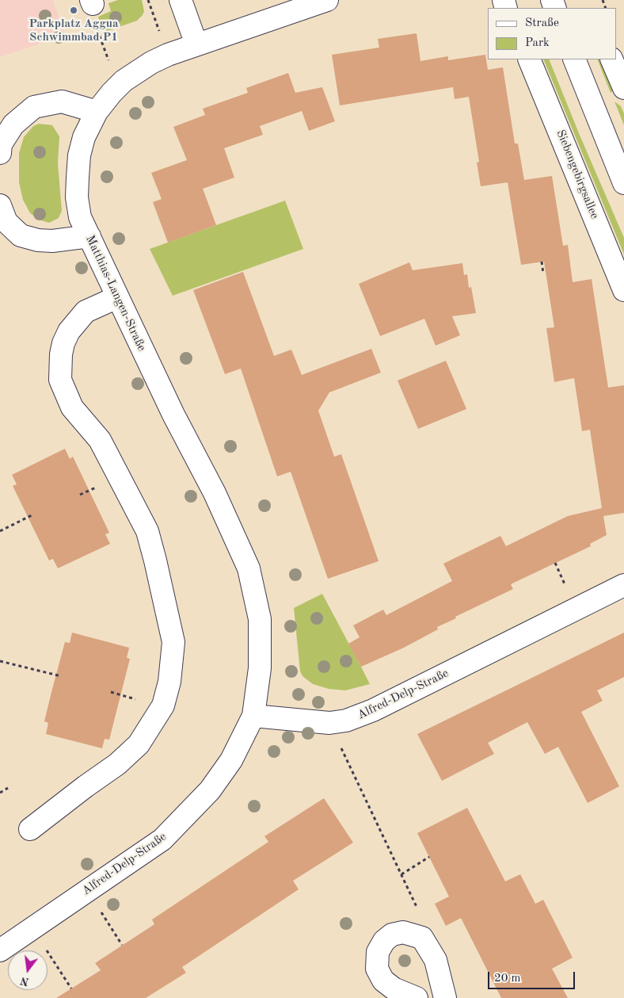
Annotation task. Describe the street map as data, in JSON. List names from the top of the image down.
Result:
{
  "streets": {
    "street": ["Siebengebirgsallee", "Matthias-Langen-Straße", "Alfred-Delp-Straße"]
  },
  "crossings": [
    ["Matthias-Langen-Straße", "Alfred-Delp-Straße"]
  ],
  "places": ["Parkplatz Aggua Schwimmbad P1"],
  "legend": ["Straße", "Park"],
  "scale_bar": "20 m",
  "north": "bottom"
}
